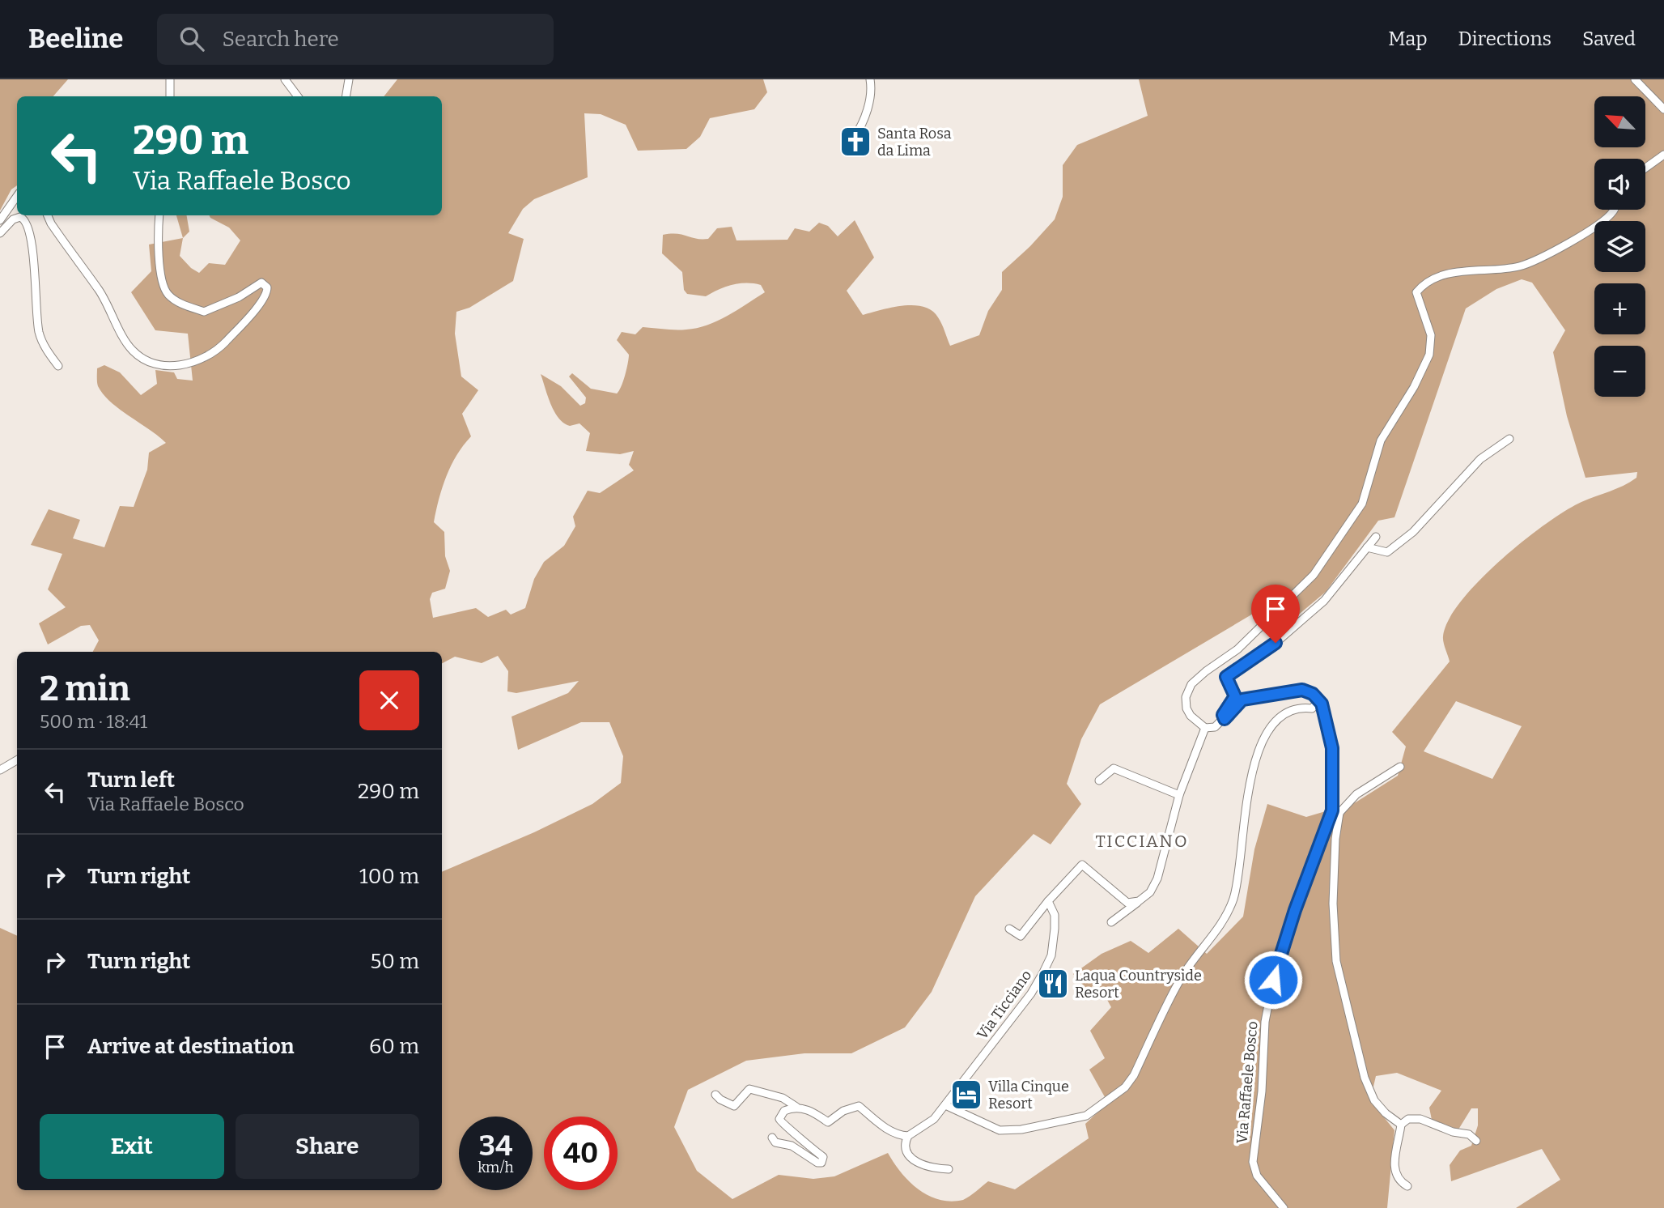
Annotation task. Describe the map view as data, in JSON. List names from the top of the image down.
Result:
{
  "streets": {
    "street": ["Via Ticciano", "Via Raffaele Bosco"]
  },
  "districts": ["TICCIANO"],
  "places": {
    "church": ["Santa Rosa da Lima"],
    "restaurant": ["Laqua Countryside Resort"],
    "hotel": ["Villa Cinque Resort"]
  },
  "north": "top left",
  "page": {
    "header": "Beeline",
    "search": "Search here",
    "nav": ["Map", "Directions", "Saved"],
    "map_buttons": ["+", "−"],
    "turn": ["290 m", "Via Raffaele Bosco"],
    "heading": ["2 min", "500 m · 18:41"],
    "list": [
      {
        "name": "Turn left",
        "note": "Via Raffaele Bosco",
        "value": "290 m"
      },
      {
        "name": "Turn right",
        "value": "100 m"
      },
      {
        "name": "Turn right",
        "value": "50 m"
      },
      {
        "name": "Arrive at destination",
        "value": "60 m"
      }
    ],
    "buttons": ["Exit", "Share"],
    "speed": "34 km/h",
    "limit": "40"
  }
}
